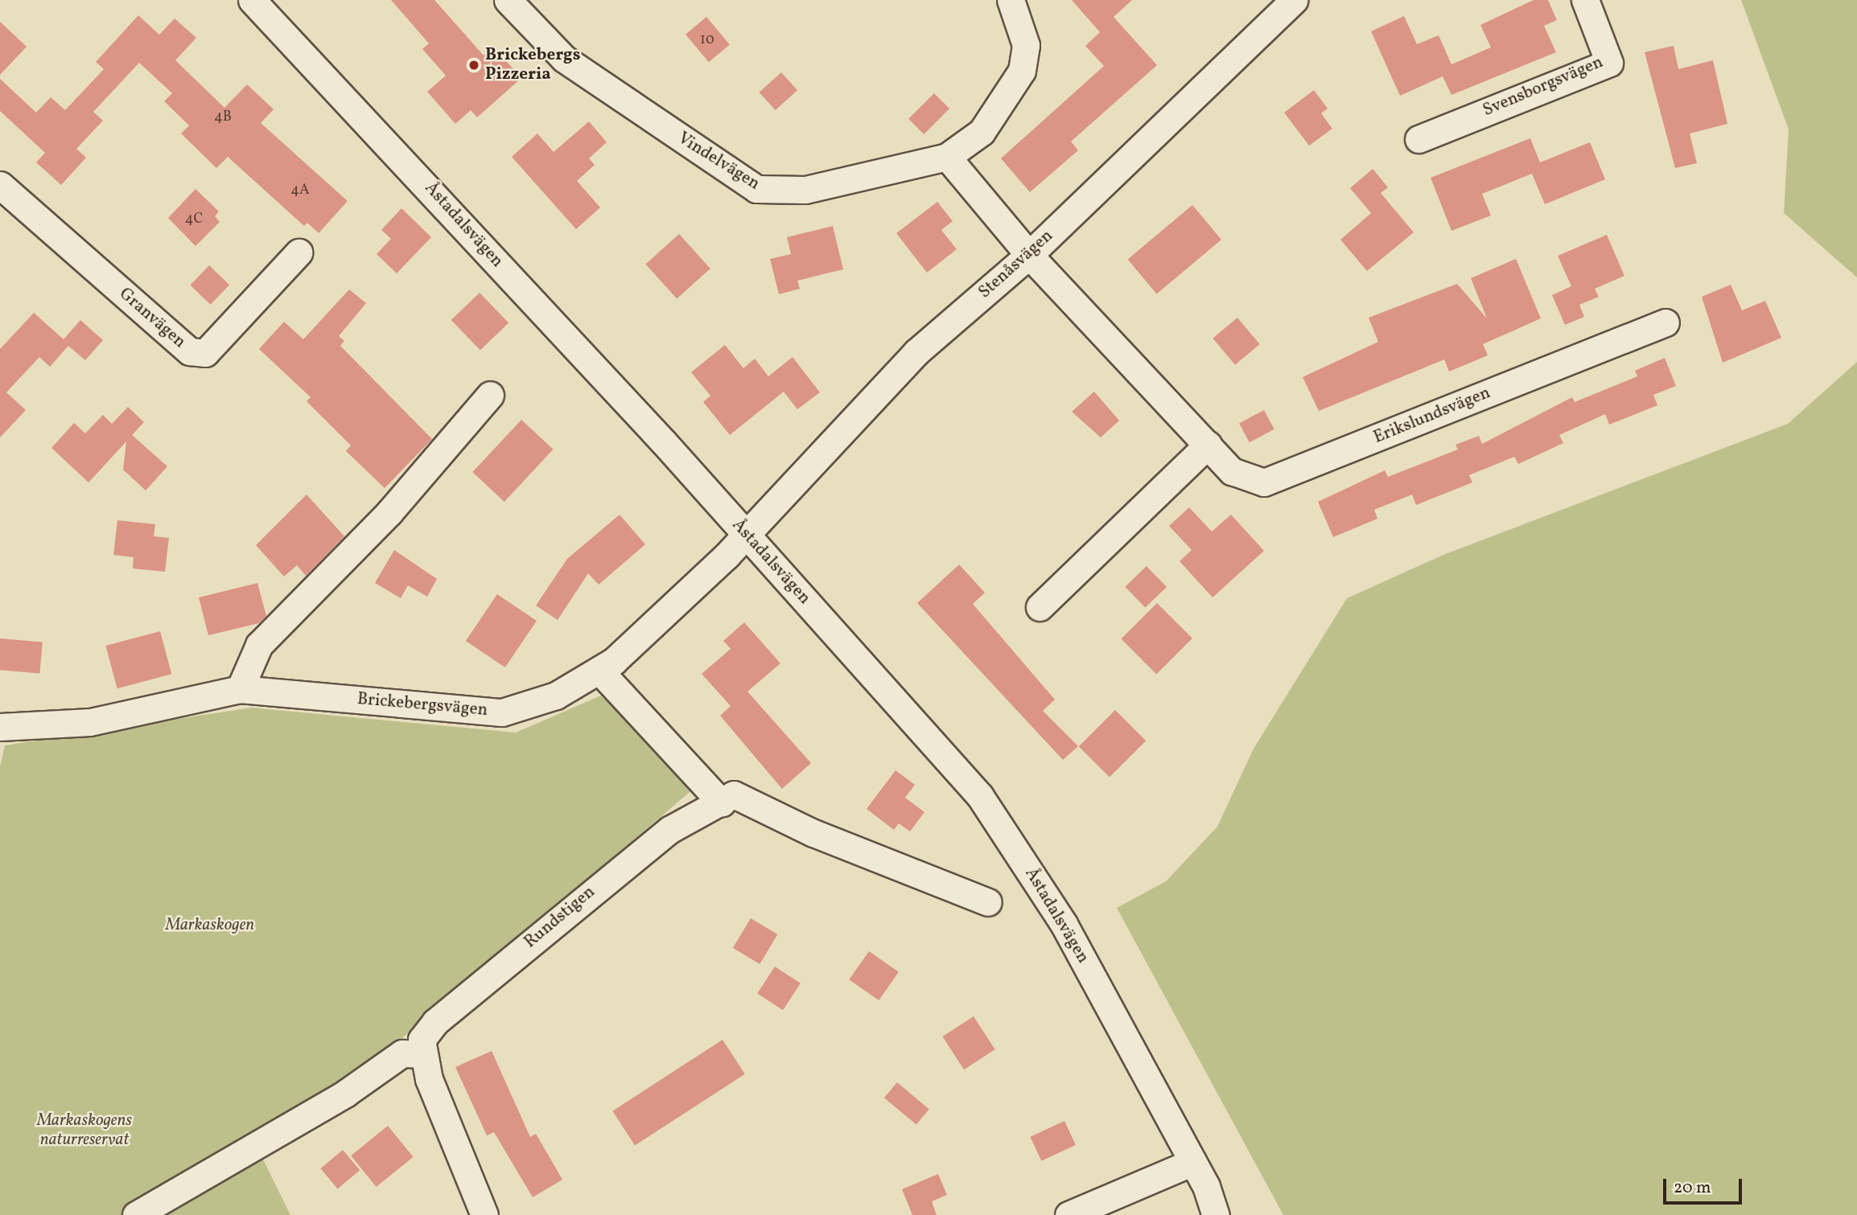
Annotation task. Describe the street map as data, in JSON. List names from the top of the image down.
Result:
{
  "streets": {
    "street": [
      "Svensborgsvägen",
      "Vindelvägen",
      "Åstadalsvägen",
      "Stenåsvägen",
      "Granvägen",
      "Erikslundsvägen",
      "Brickebergsvägen",
      "Rundstigen"
    ]
  },
  "crossings": [
    ["Åstadalsvägen", "Stenåsvägen"],
    ["Åstadalsvägen", "Brickebergsvägen"],
    ["Stenåsvägen", "Erikslundsvägen"],
    ["Stenåsvägen", "Brickebergsvägen"]
  ],
  "parks": ["Markaskogen", "Markaskogens naturreservat"],
  "places": ["Brickebergs Pizzeria"],
  "house_numbers": [
    "10",
    "4B",
    "4A",
    "4C"
  ],
  "scale_bar": "20 m"
}
